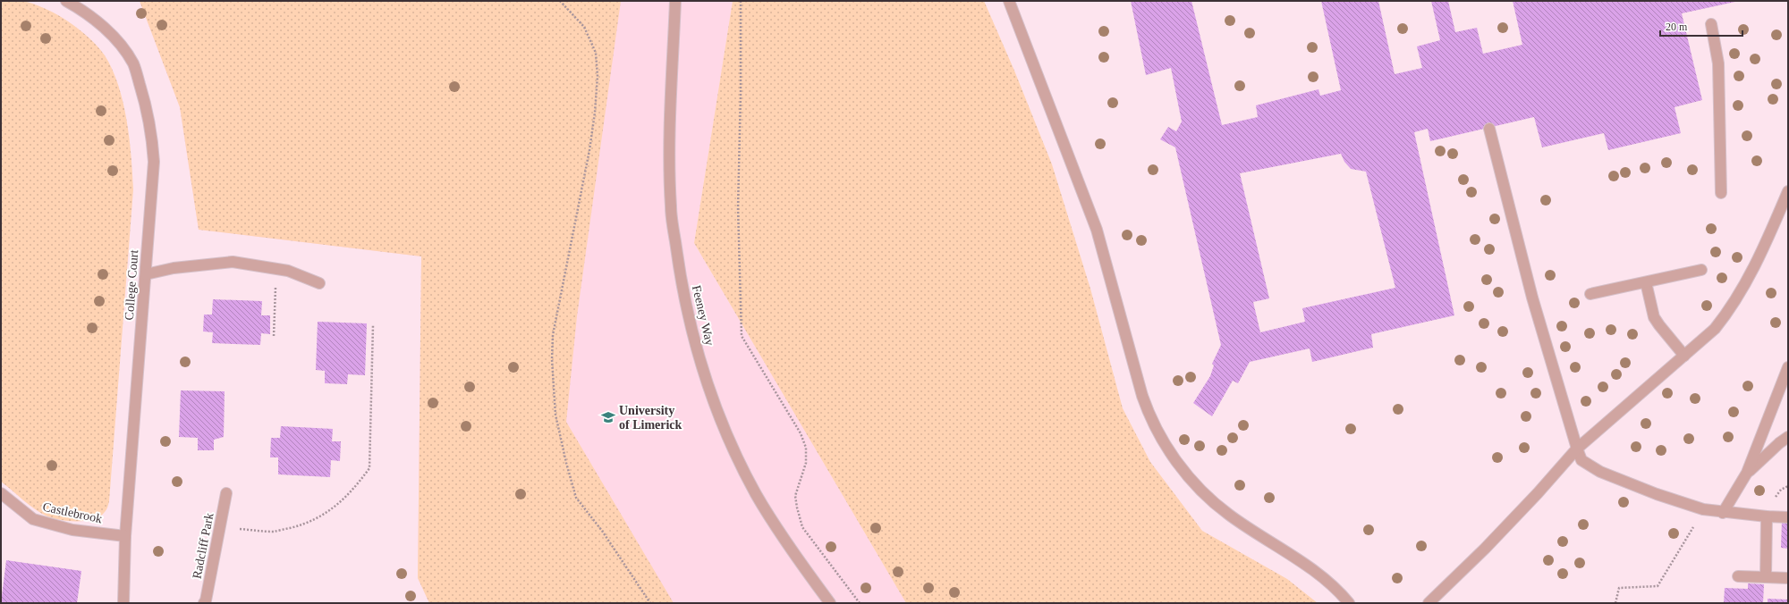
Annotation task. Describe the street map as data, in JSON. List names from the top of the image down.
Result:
{
  "streets": {
    "street": [
      "College Court",
      "Feeney Way",
      "Castlebrook",
      "Radcliff Park"
    ]
  },
  "crossings": [
    ["College Court", "Castlebrook"]
  ],
  "places": {
    "school or university": ["University of Limerick"]
  },
  "scale_bar": "20 m"
}
